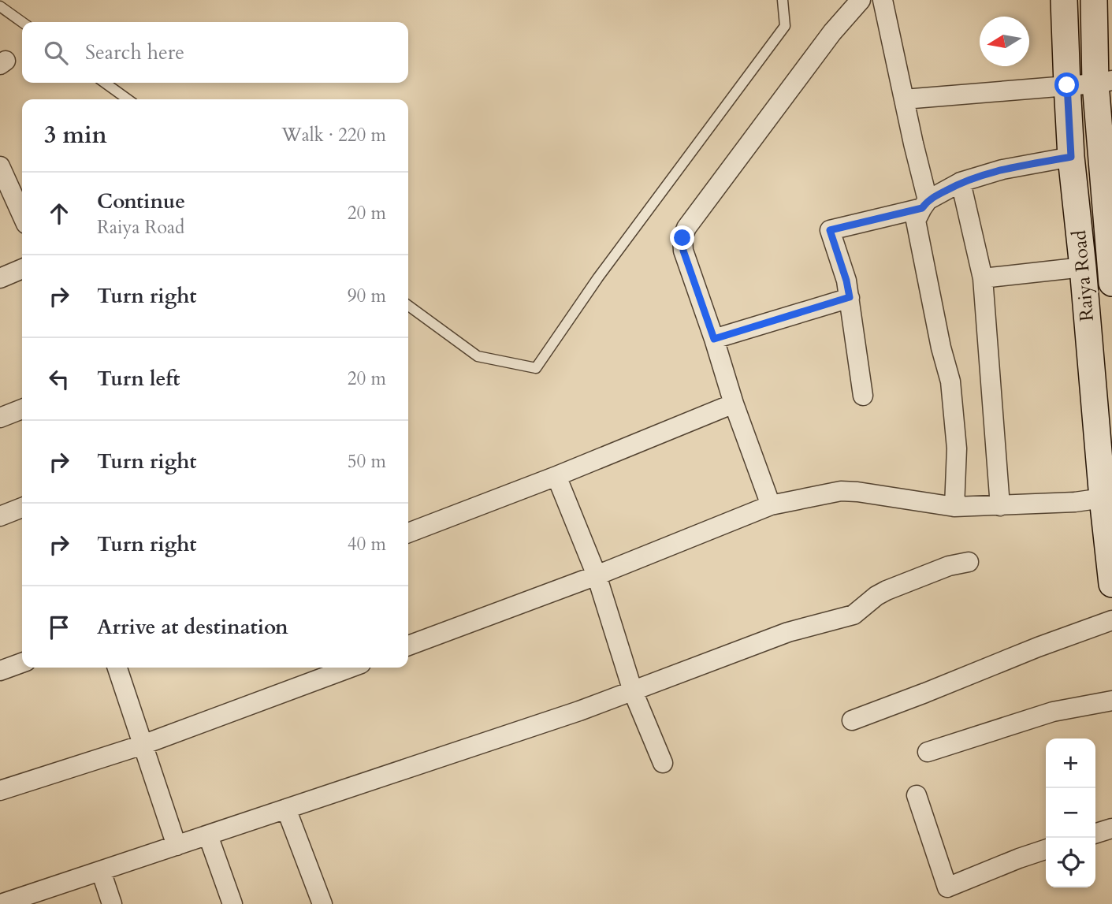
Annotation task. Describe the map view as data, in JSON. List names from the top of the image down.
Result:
{
  "streets": {
    "street": ["Raiya Road"]
  },
  "north": "left",
  "page": {
    "search": "Search here",
    "heading": ["3 min", "Walk · 220 m"],
    "list": [
      ["Continue", "Raiya Road", "20 m"],
      ["Turn right", "90 m"],
      ["Turn left", "20 m"],
      ["Turn right", "50 m"],
      ["Turn right", "40 m"],
      "Arrive at destination"
    ],
    "map_buttons": ["+", "−"]
  }
}
